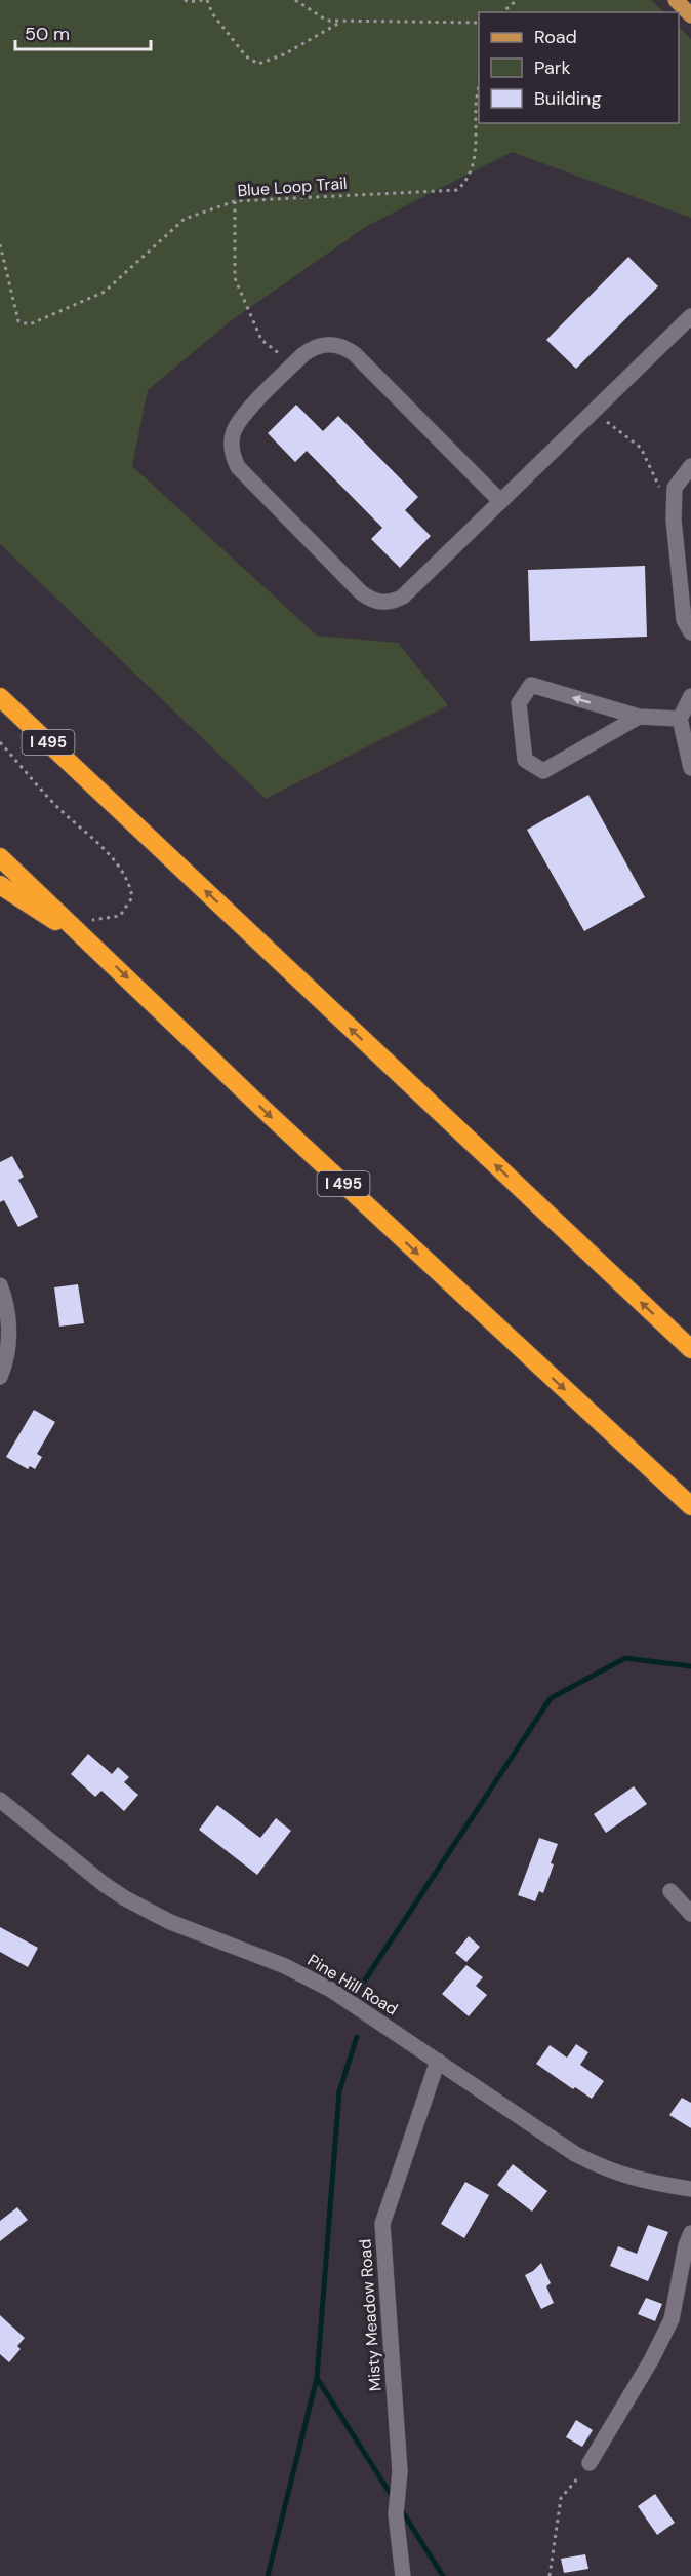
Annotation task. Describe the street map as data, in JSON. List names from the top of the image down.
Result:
{
  "streets": {
    "highway": ["I 495"],
    "street": ["Pine Hill Road", "Misty Meadow Road"],
    "path": ["Blue Loop Trail"]
  },
  "crossings": [
    ["Pine Hill Road", "Misty Meadow Road"]
  ],
  "legend": ["Road", "Park", "Building"],
  "scale_bar": "50 m"
}
